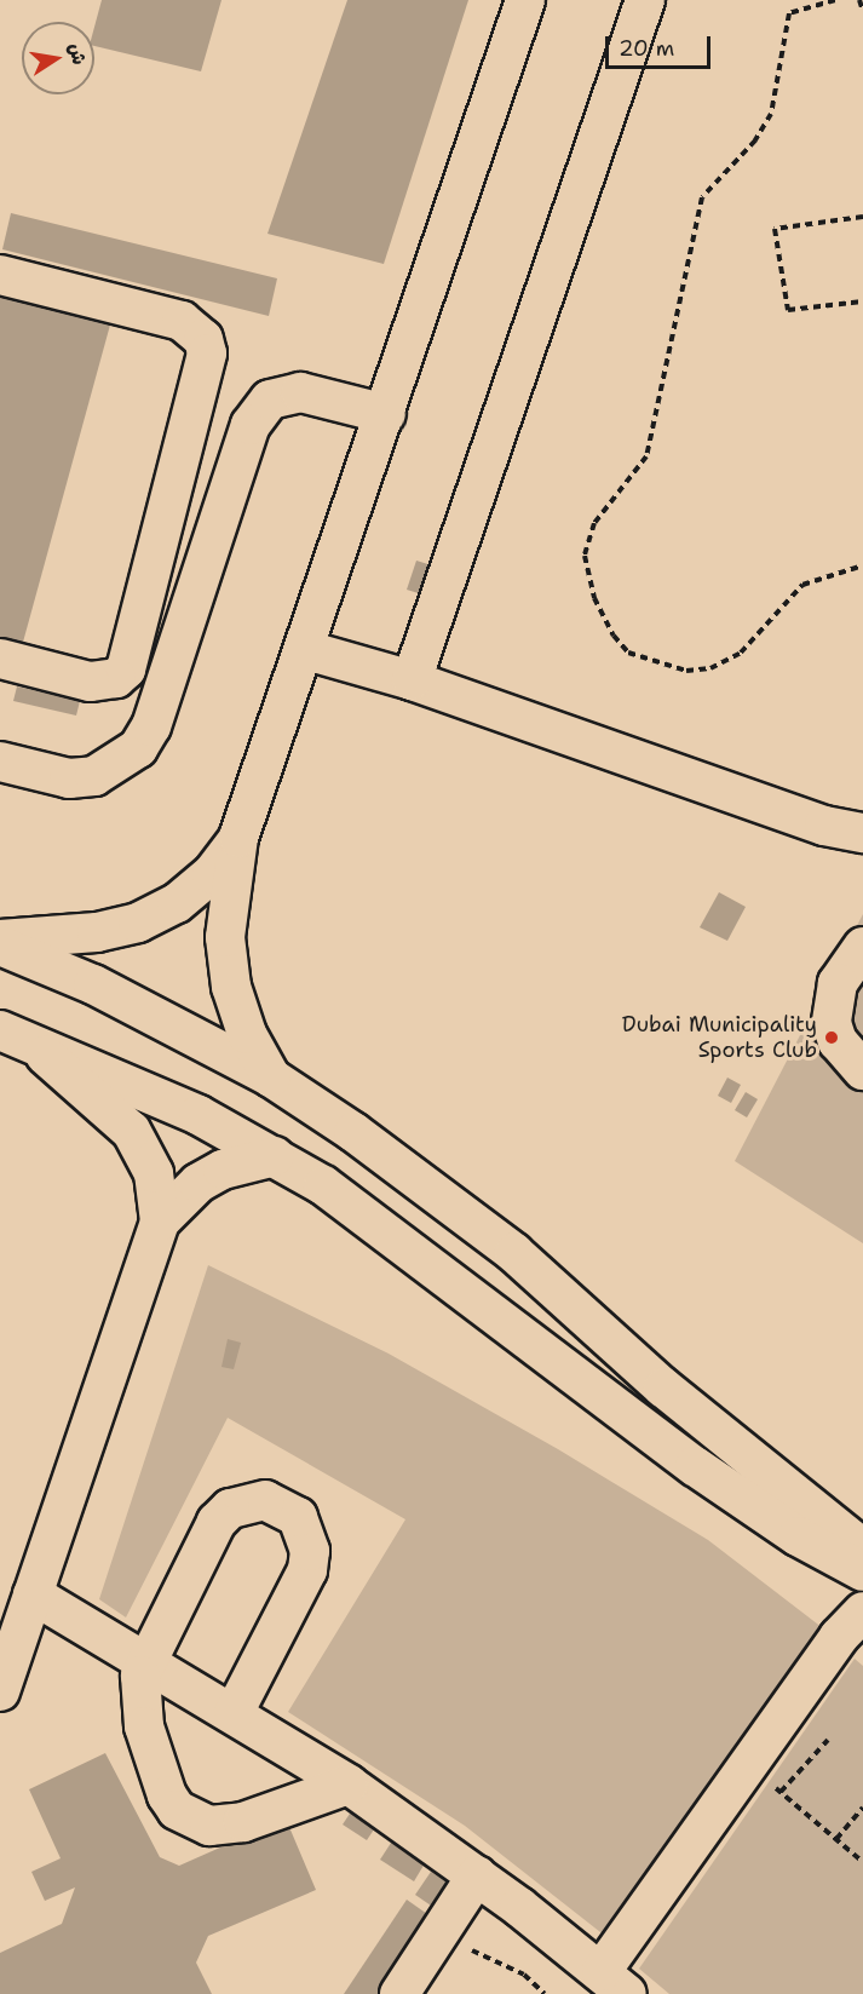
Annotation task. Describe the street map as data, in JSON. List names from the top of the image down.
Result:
{
  "places": ["Dubai Municipality Sports Club"],
  "scale_bar": "20 m",
  "north": "right"
}
